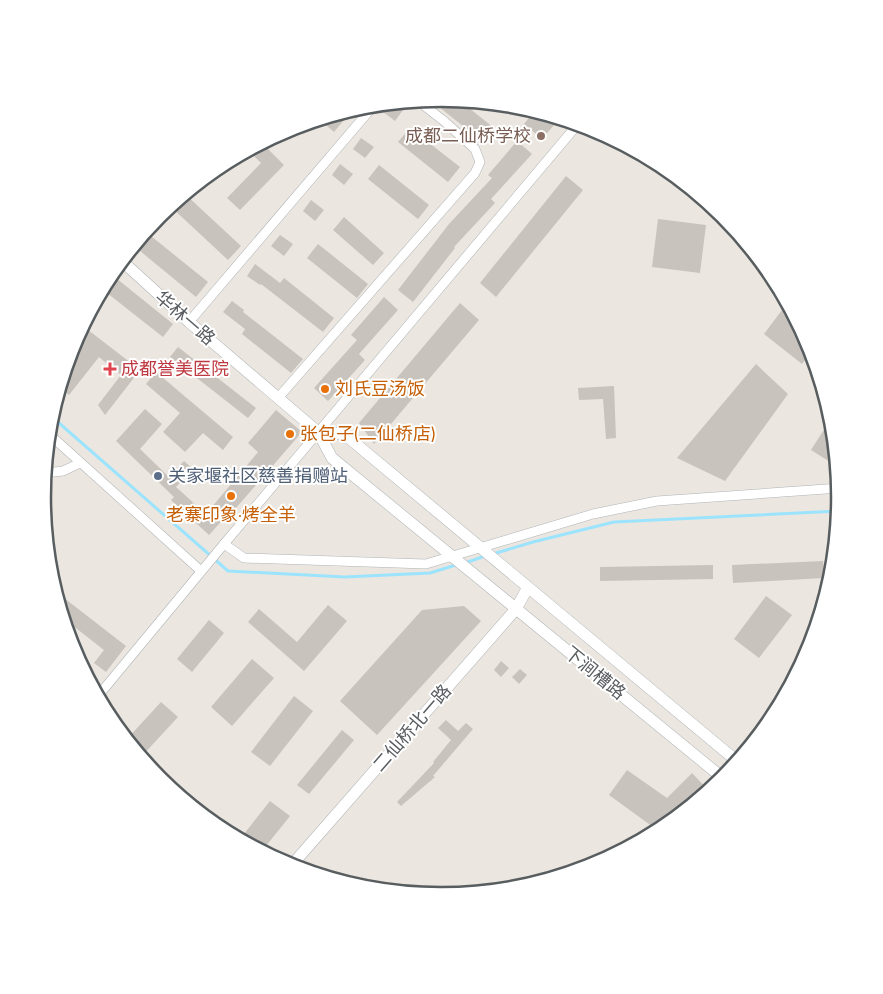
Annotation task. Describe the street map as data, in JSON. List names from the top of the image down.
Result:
{
  "streets": {
    "street": ["华林一路", "下涧槽路", "二仙桥北一路"]
  },
  "crossings": [
    ["华林一路", "下涧槽路"],
    ["下涧槽路", "二仙桥北一路"]
  ],
  "places": {
    "other": [
      "成都二仙桥学校",
      "刘氏豆汤饭",
      "张包子(二仙桥店)",
      "关家堰社区慈善捐赠站",
      "老寨印象·烤全羊"
    ],
    "health": ["成都誉美医院"]
  }
}
